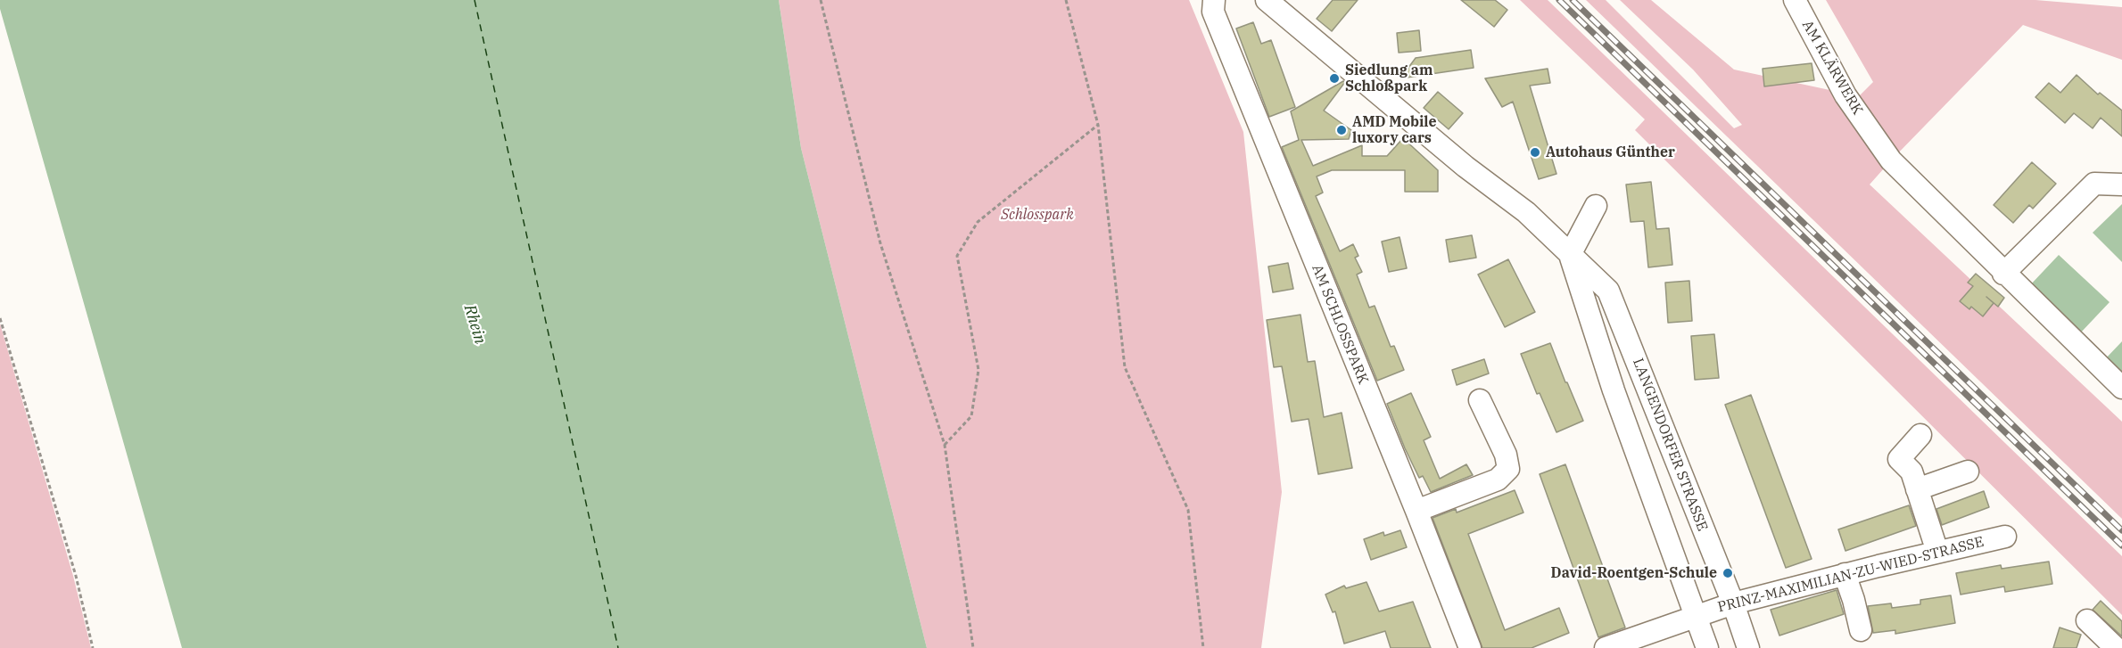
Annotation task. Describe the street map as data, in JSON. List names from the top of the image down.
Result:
{
  "streets": {
    "street": [
      "AM KLÄRWERK",
      "AM SCHLOSSPARK",
      "LANGENDORFER STRASSE",
      "PRINZ-MAXIMILIAN-ZU-WIED-STRASSE"
    ]
  },
  "crossings": [
    ["LANGENDORFER STRASSE", "PRINZ-MAXIMILIAN-ZU-WIED-STRASSE"]
  ],
  "water": ["Rhein"],
  "parks": ["Schlosspark"],
  "places": [
    "Siedlung am Schloßpark",
    "AMD Mobile luxory cars",
    "Autohaus Günther",
    "David-Roentgen-Schule"
  ]
}
